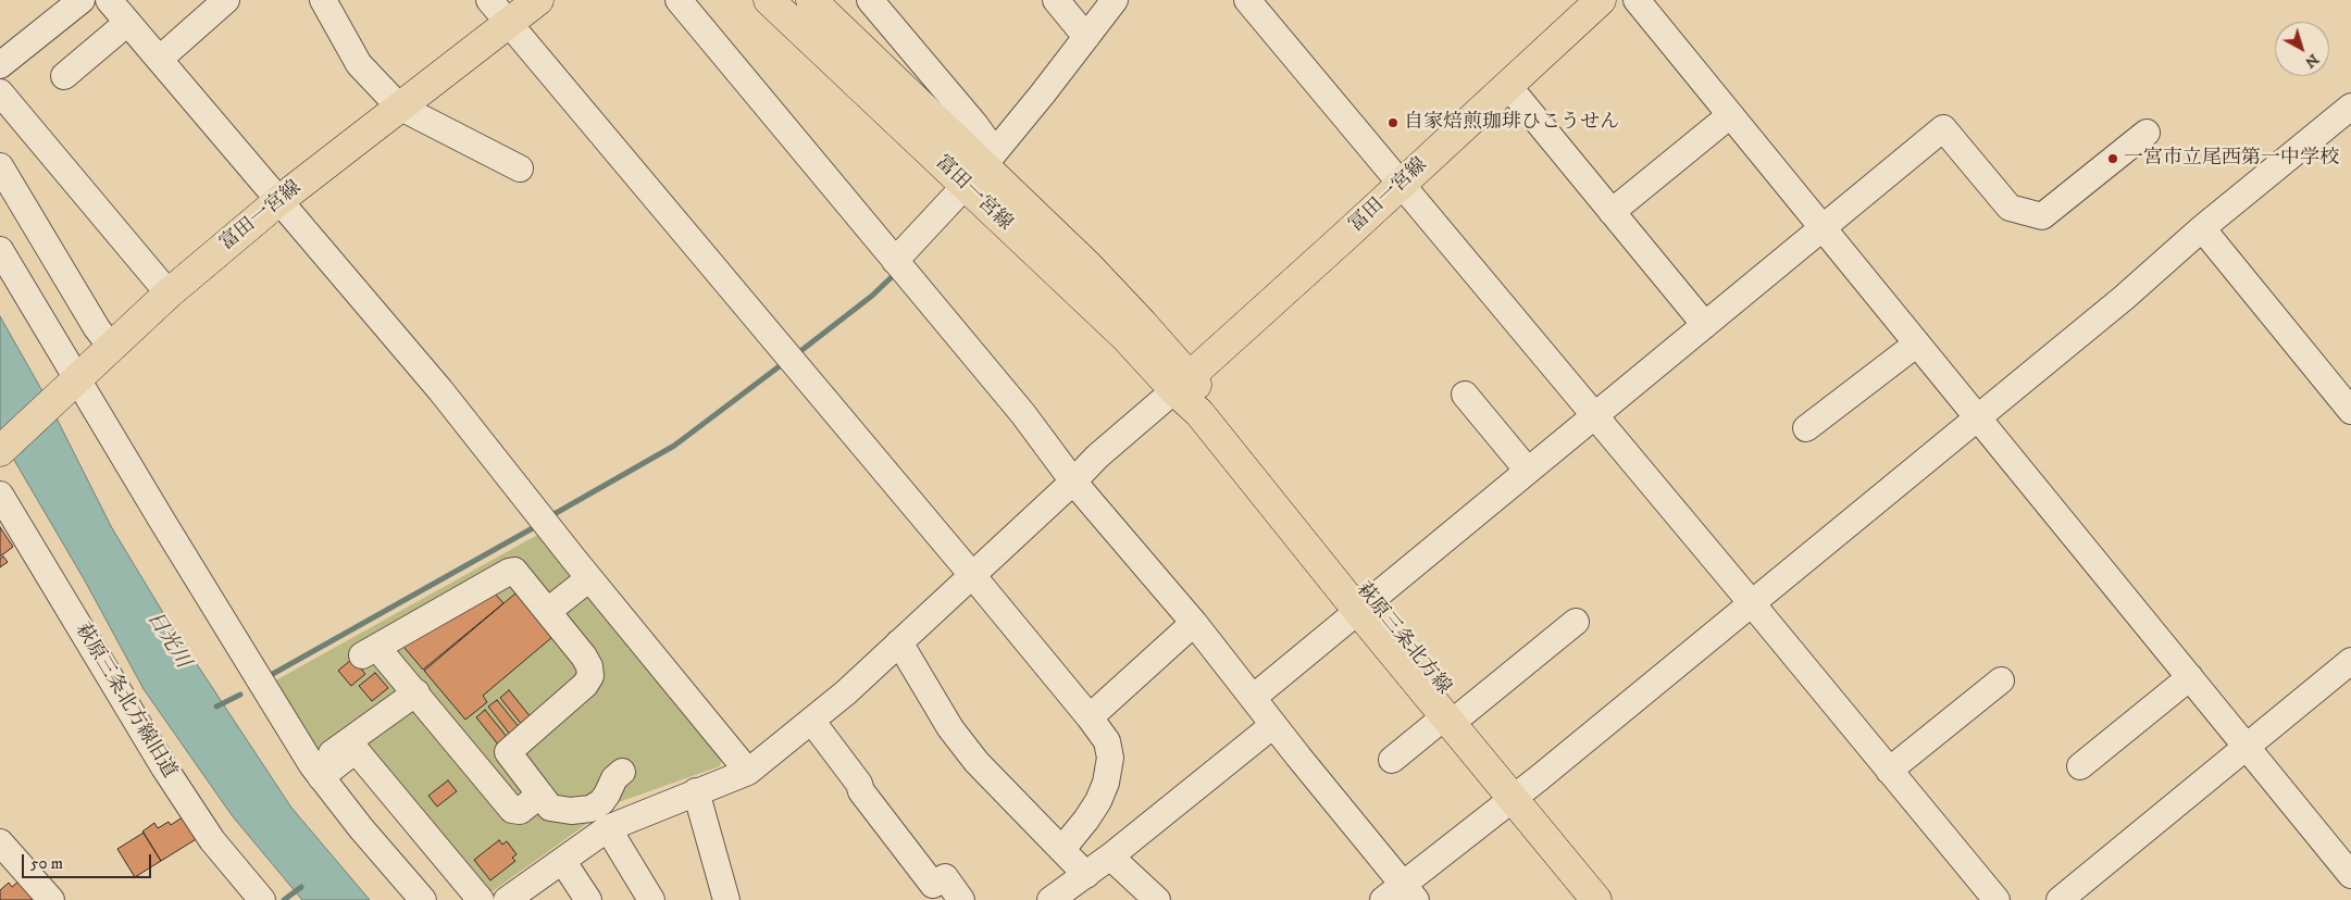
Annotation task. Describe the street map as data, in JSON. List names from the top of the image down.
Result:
{
  "streets": {
    "main road": ["富田一宮線", "冨田一宮線", "萩原三条北方線"],
    "street": ["萩原三条北方線旧道"]
  },
  "crossings": [
    ["富田一宮線", "冨田一宮線"],
    ["富田一宮線", "萩原三条北方線"],
    ["冨田一宮線", "萩原三条北方線"]
  ],
  "water": ["日光川"],
  "places": ["自家焙煎珈琲ひこうせん", "一宮市立尾西第一中学校"],
  "scale_bar": "50 m",
  "north": "bottom right"
}
